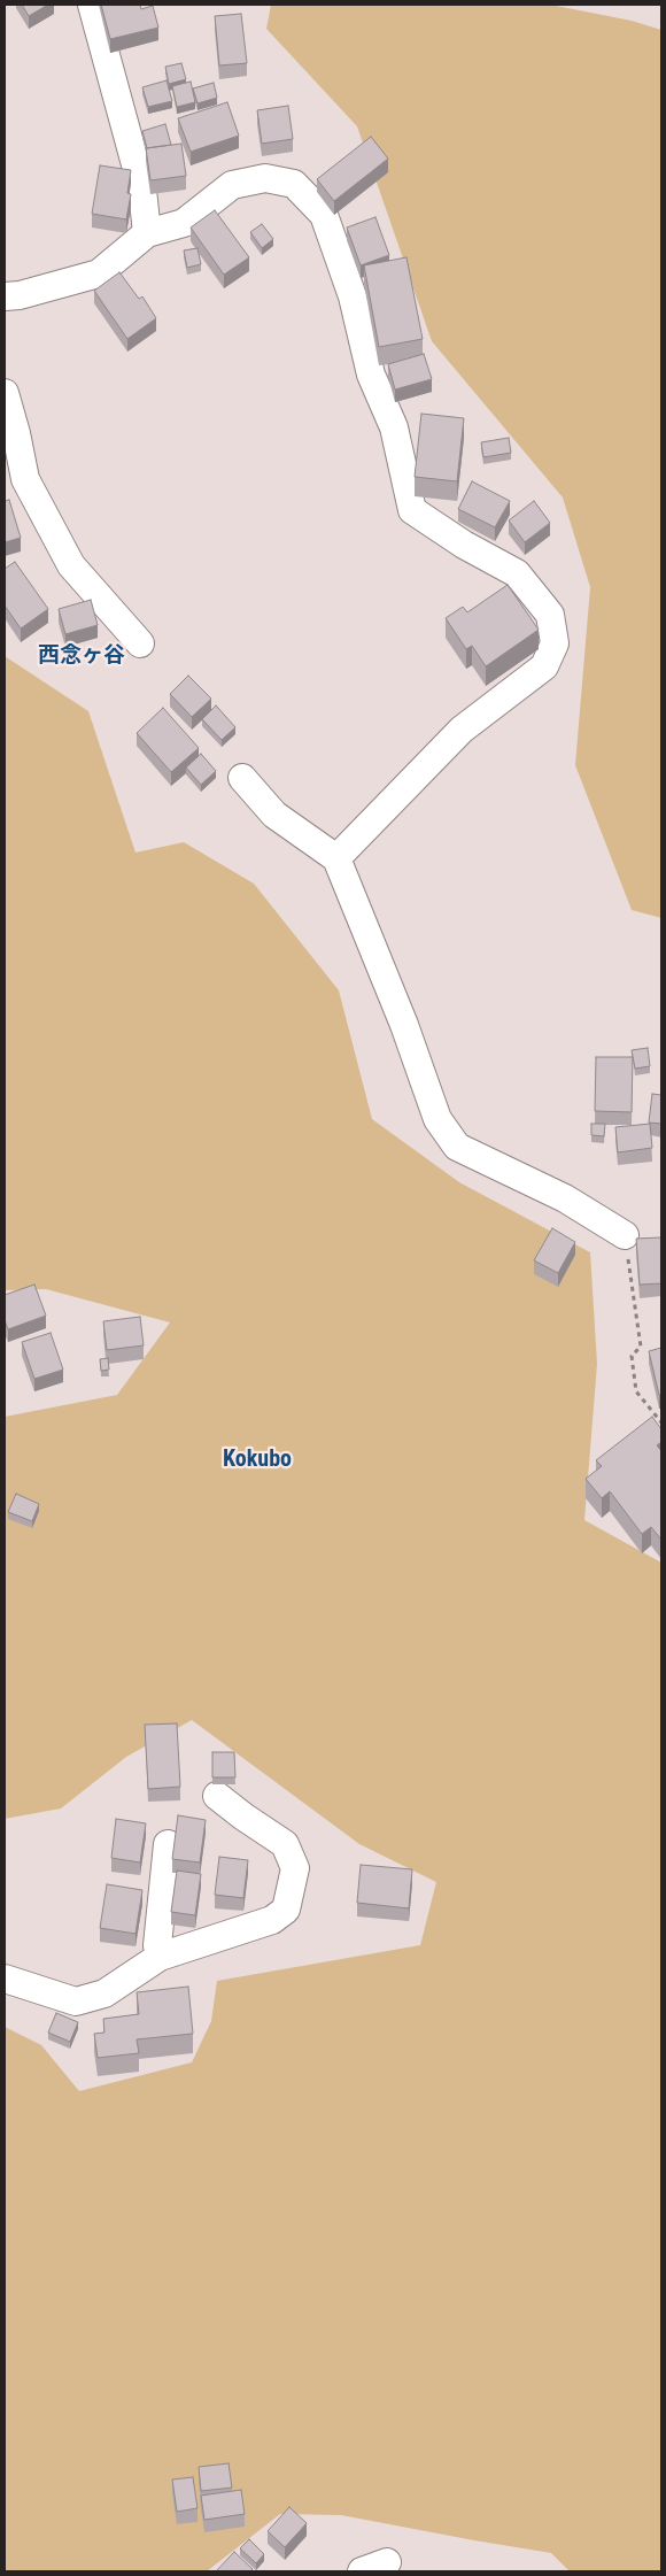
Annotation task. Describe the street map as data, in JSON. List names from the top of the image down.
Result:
{
  "districts": ["西念ヶ谷", "Kokubo"]
}
